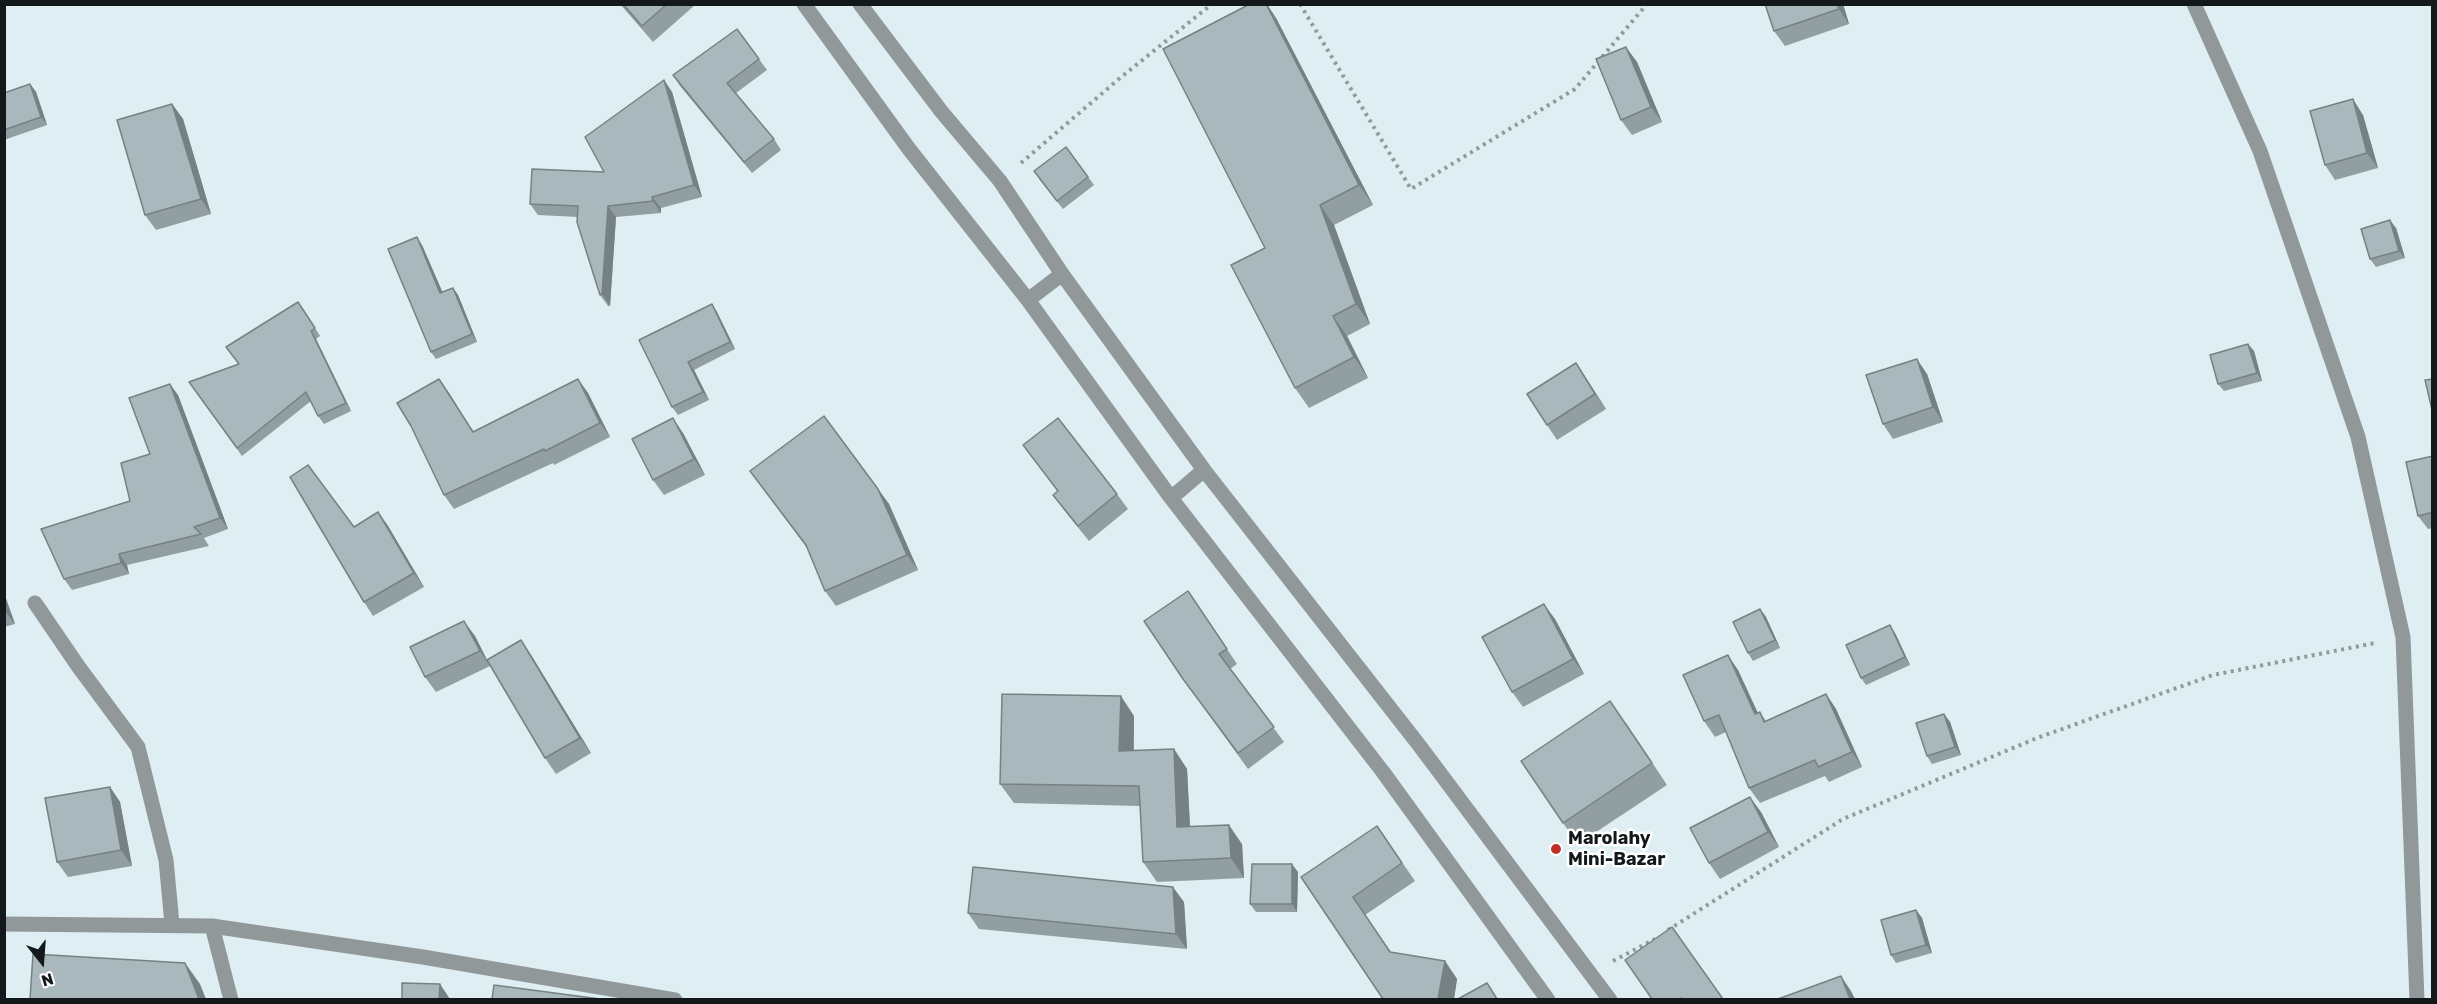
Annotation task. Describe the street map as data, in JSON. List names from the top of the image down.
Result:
{
  "places": ["Marolahy Mini-Bazar"],
  "north": "bottom"
}
